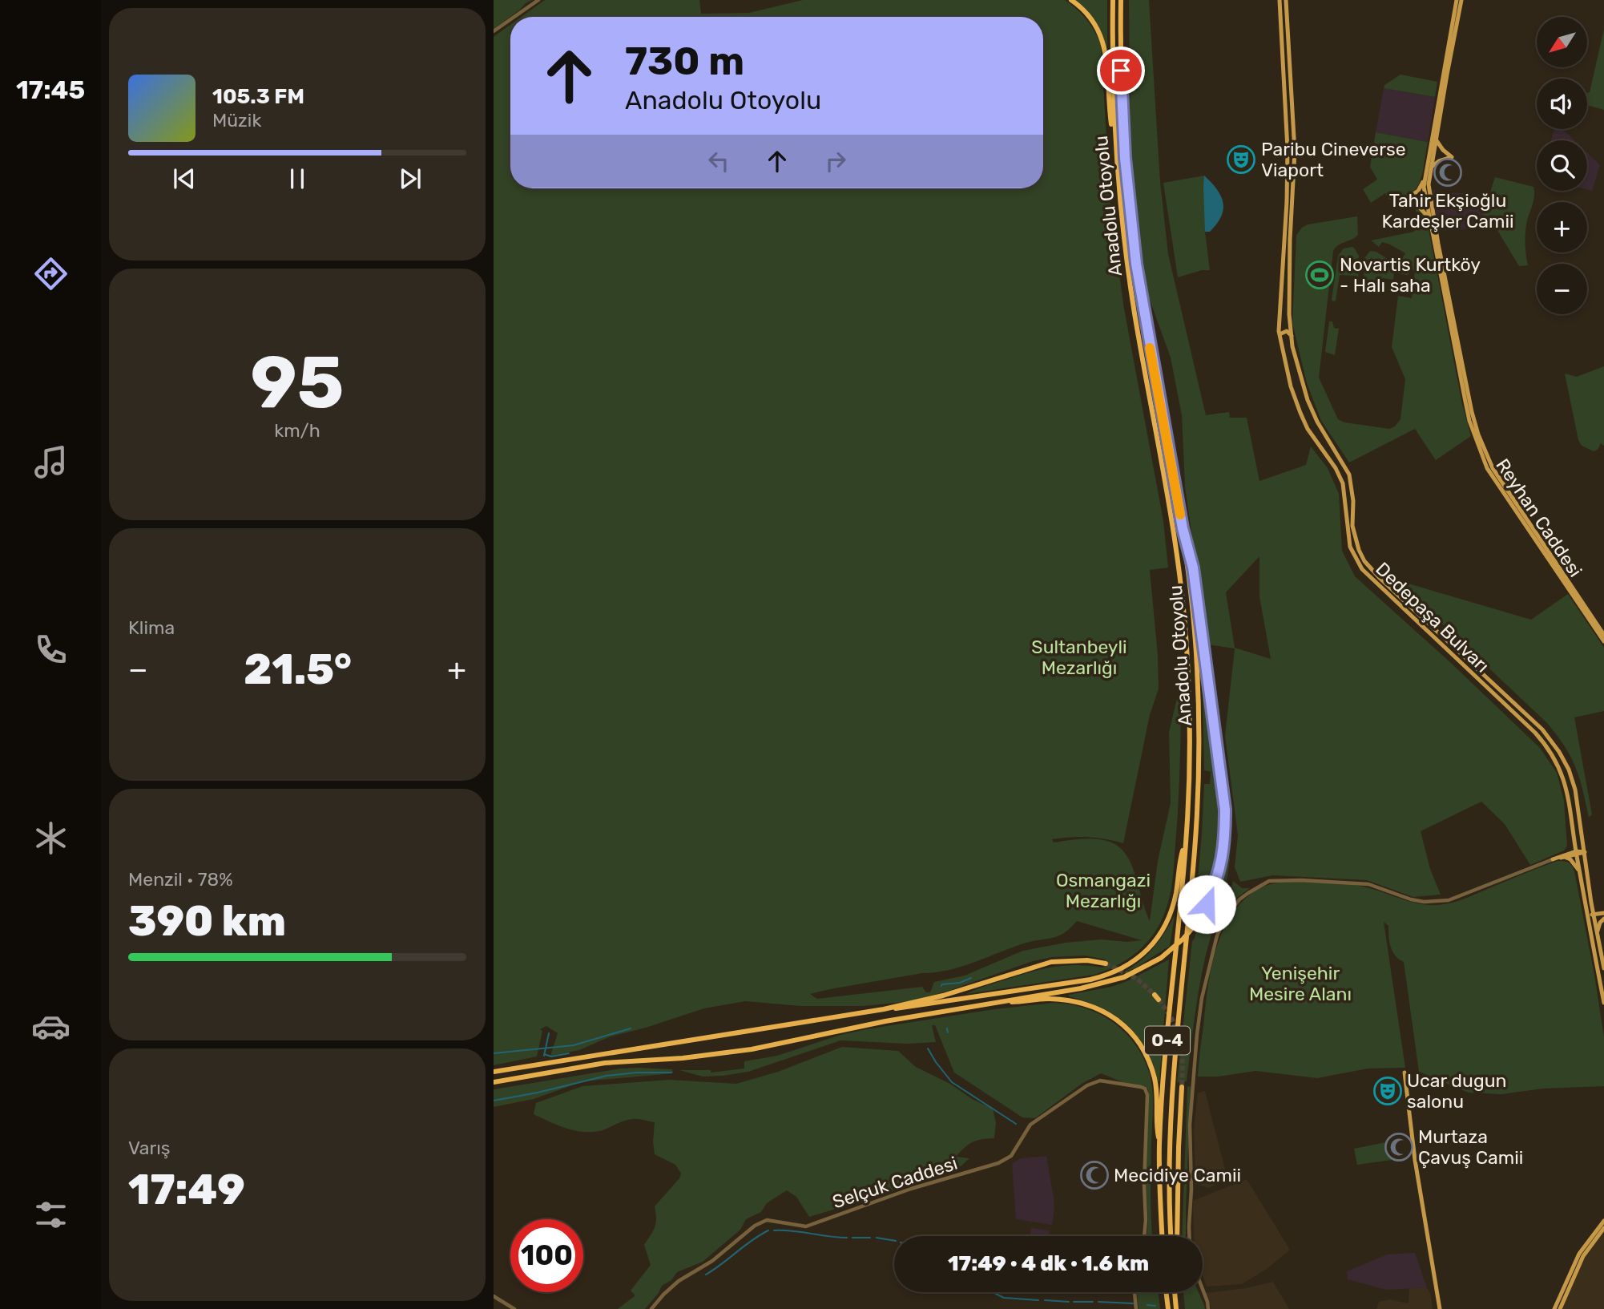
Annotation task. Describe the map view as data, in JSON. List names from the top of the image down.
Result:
{
  "streets": {
    "highway": ["Anadolu Otoyolu", "O-4"],
    "main road": ["Reyhan Caddesi", "Dedepaşa Bulvarı"],
    "street": ["Selçuk Caddesi"]
  },
  "parks": ["Sultanbeyli Mezarlığı", "Osmangazi Mezarlığı", "Yenişehir Mesire Alanı"],
  "places": {
    "theatre": ["Paribu Cineverse Viaport", "Ucar dugun salonu"],
    "mosque": ["Tahir Ekşioğlu Kardeşler Camii", "Murtaza Çavuş Camii", "Mecidiye Camii"],
    "sports": ["Novartis Kurtköy - Halı saha"]
  },
  "north": "bottom left",
  "page": {
    "tabs": "17:45",
    "map_buttons": ["+", "−"],
    "turn": ["730 m", "Anadolu Otoyolu"],
    "song": ["105.3 FM", "Müzik"],
    "tile": [
      ["95", "km/h"],
      "Klima",
      ["Menzil · 78%", "390 km"],
      ["Varış", "17:49"]
    ],
    "heat": ["−", "21.5°", "+"],
    "limit": "100",
    "trip": "17:49 · 4 dk · 1.6 km"
  }
}
